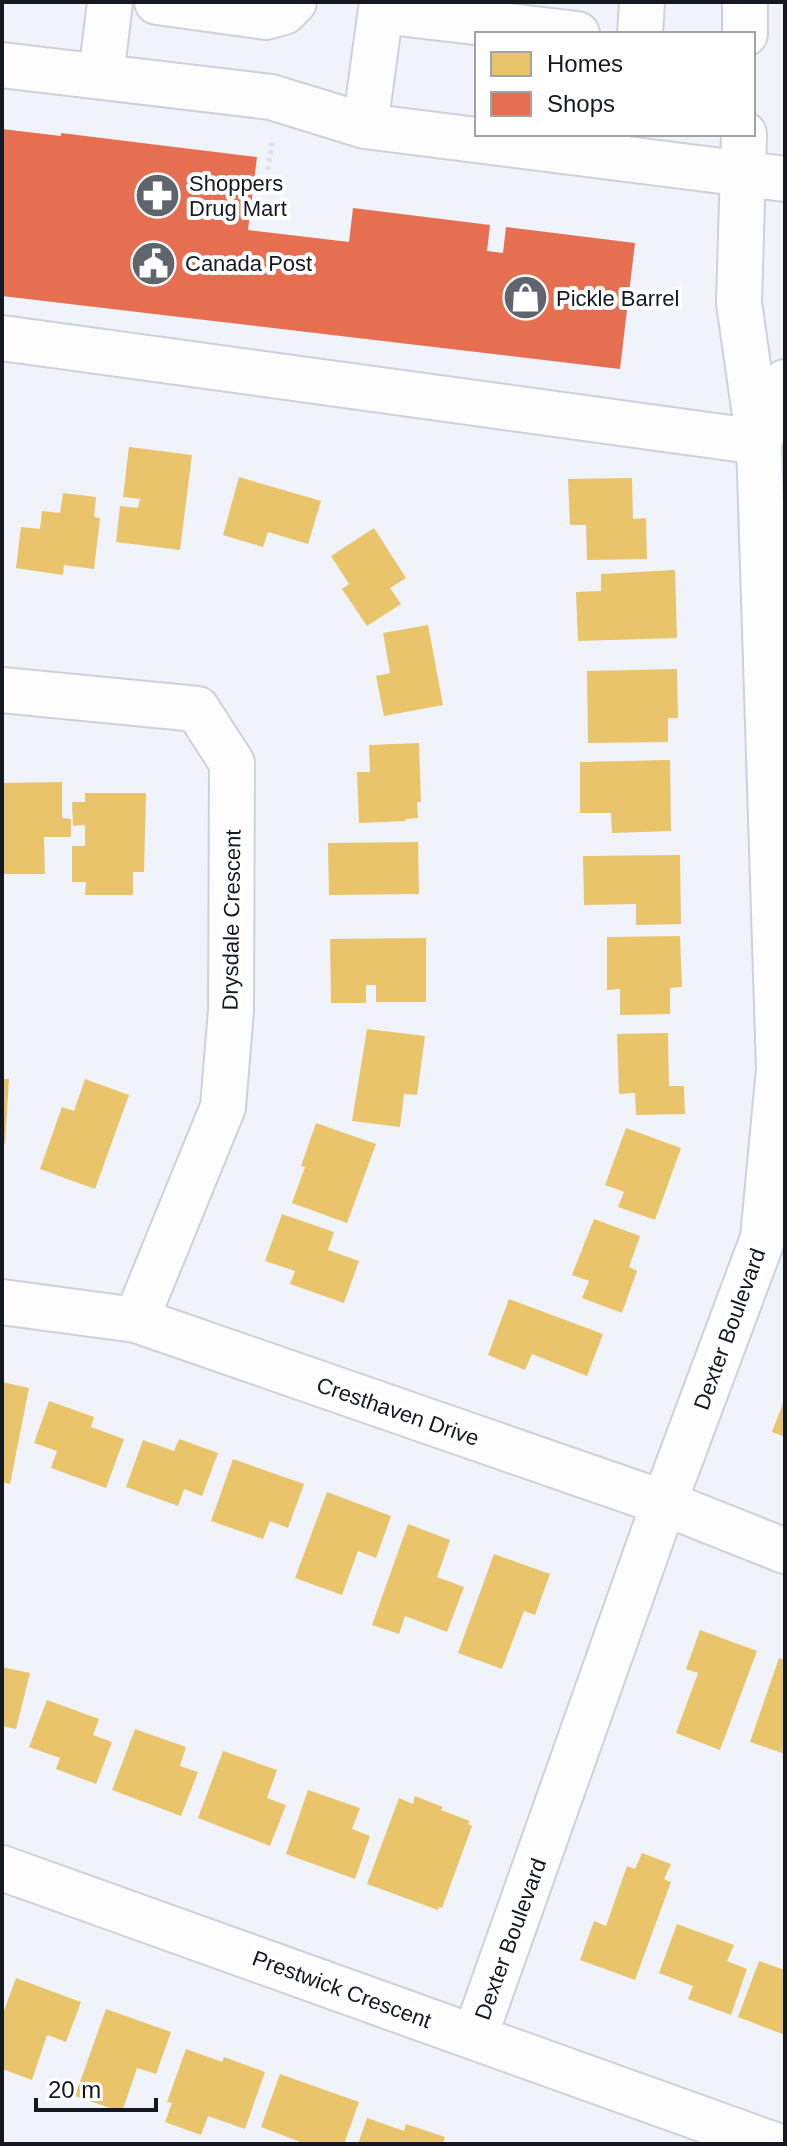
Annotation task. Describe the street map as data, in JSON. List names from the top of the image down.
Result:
{
  "streets": {
    "street": [
      "Drysdale Crescent",
      "Dexter Boulevard",
      "Cresthaven Drive",
      "Prestwick Crescent"
    ]
  },
  "crossings": [
    ["Drysdale Crescent", "Cresthaven Drive"],
    ["Dexter Boulevard", "Cresthaven Drive"],
    ["Dexter Boulevard", "Prestwick Crescent"]
  ],
  "places": {
    "pharmacy": ["Shoppers Drug Mart"],
    "public building": ["Canada Post"],
    "shop": ["Pickle Barrel"]
  },
  "legend": ["Homes", "Shops"],
  "scale_bar": "20 m"
}
